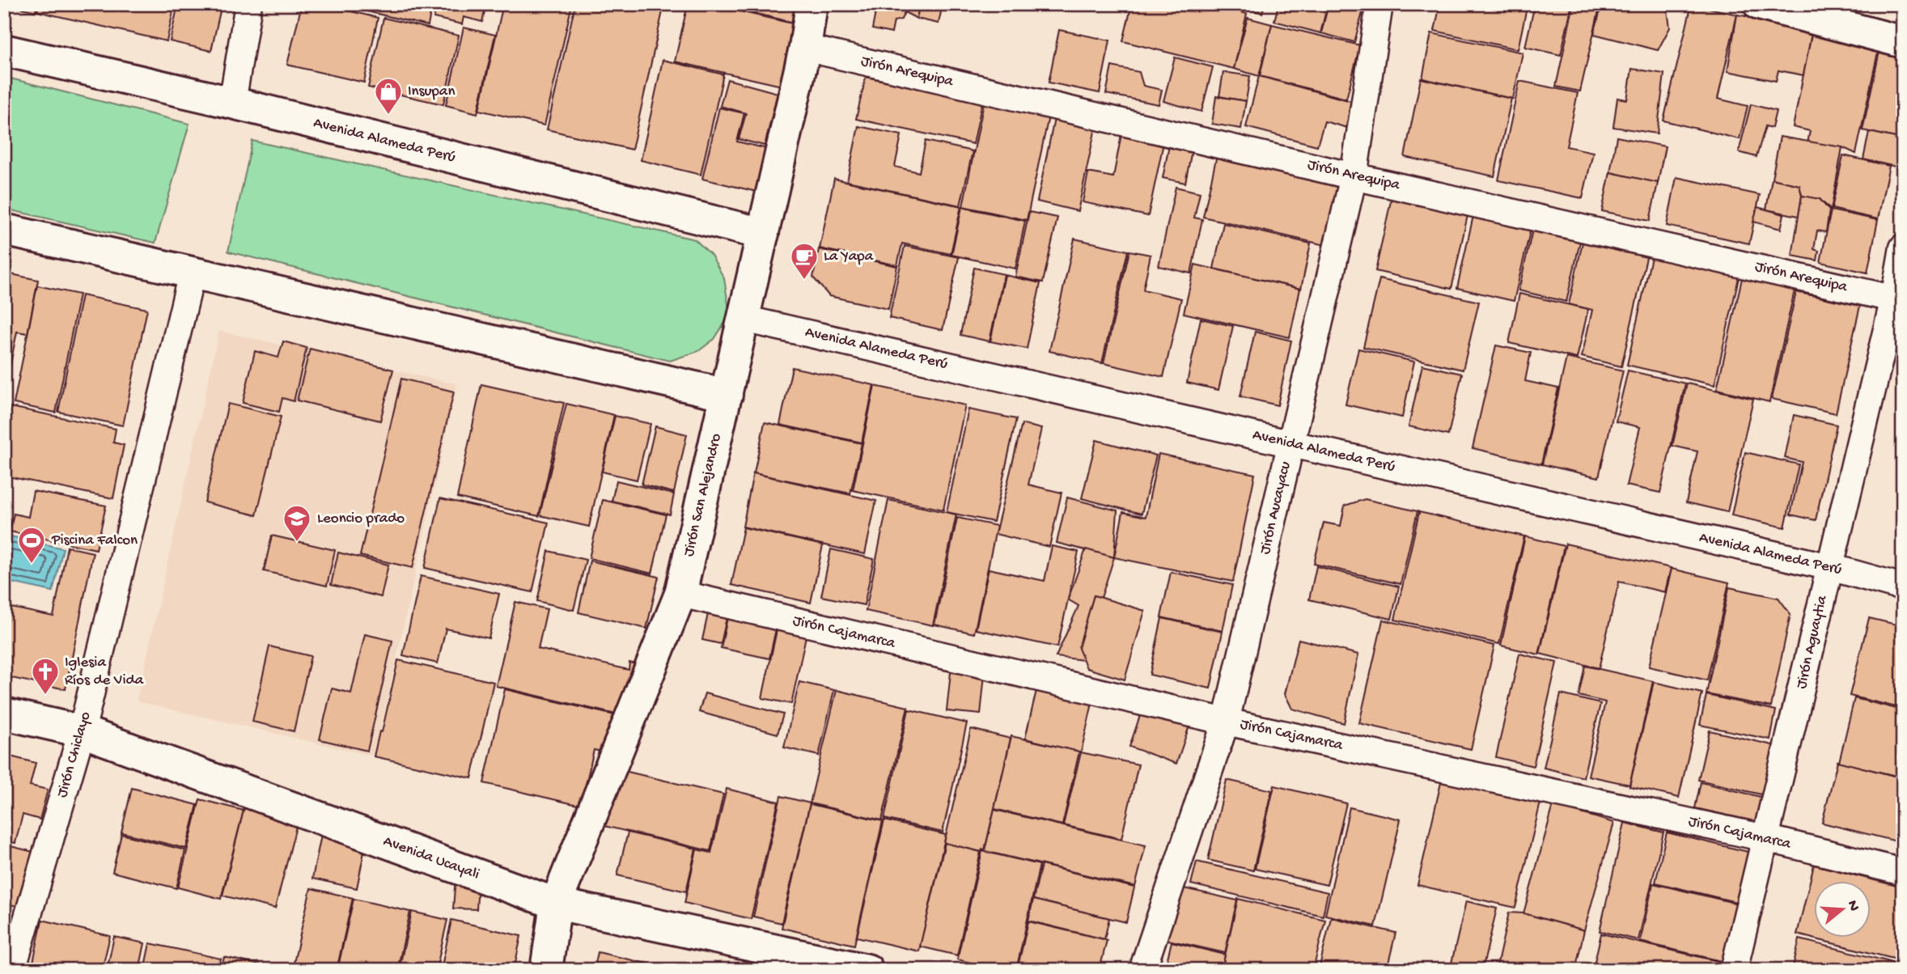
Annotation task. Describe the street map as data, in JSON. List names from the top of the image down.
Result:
{
  "streets": {
    "main road": ["Avenida Alameda Perú", "Jirón San Alejandro", "Avenida Ucayali"],
    "street": [
      "Jirón Arequipa",
      "Jirón Aucayacu",
      "Jirón Cajamarca",
      "Jirón Aguaytia",
      "Jirón Chiclayo"
    ]
  },
  "crossings": [
    ["Jirón Arequipa", "Jirón San Alejandro"],
    ["Jirón Arequipa", "Jirón Aucayacu"],
    ["Jirón Arequipa", "Jirón Aguaytia"],
    ["Avenida Alameda Perú", "Jirón San Alejandro"],
    ["Avenida Alameda Perú", "Jirón Aucayacu"],
    ["Avenida Alameda Perú", "Jirón Aguaytia"],
    ["Jirón San Alejandro", "Jirón Cajamarca"],
    ["Jirón San Alejandro", "Avenida Ucayali"],
    ["Jirón Aucayacu", "Jirón Cajamarca"],
    ["Jirón Cajamarca", "Jirón Aguaytia"],
    ["Jirón Chiclayo", "Avenida Ucayali"]
  ],
  "places": {
    "shop": ["Insupan"],
    "cafe": ["La Yapa"],
    "school or university": ["Leoncio prado"],
    "sports": ["Piscina Falcon"],
    "church": ["Iglesia Ríos de Vida"]
  },
  "north": "right"
}
